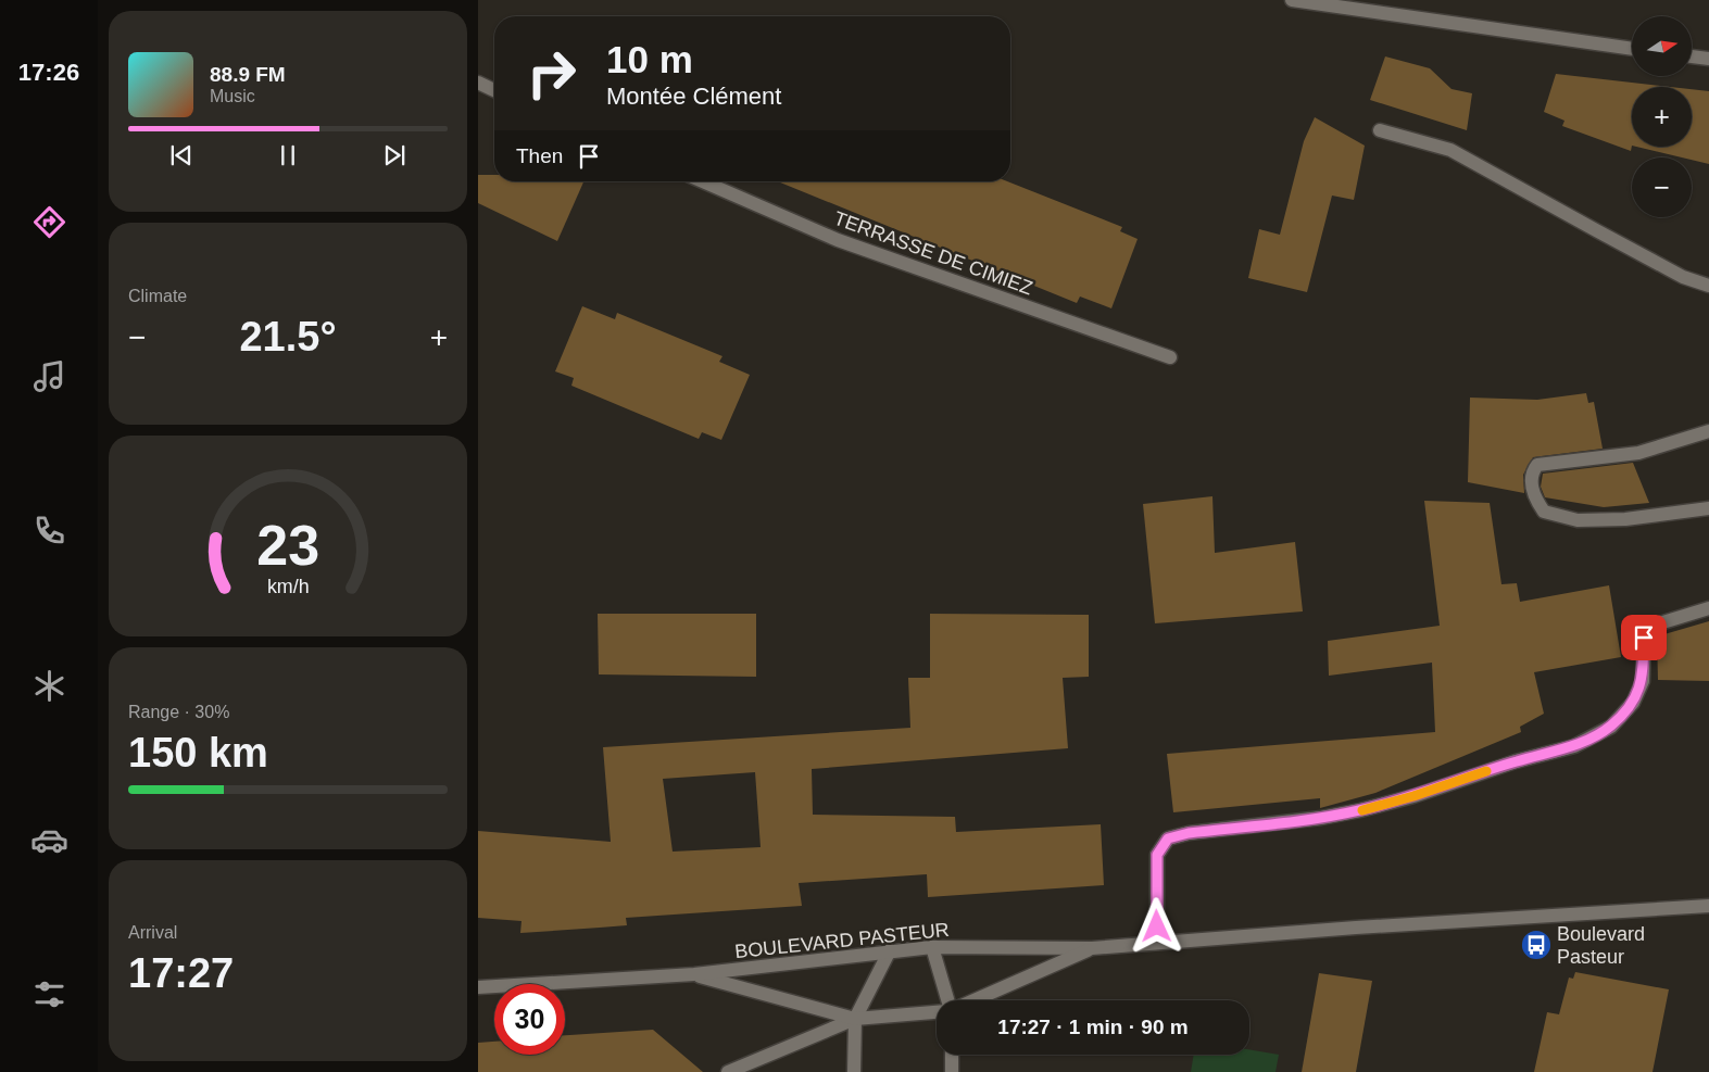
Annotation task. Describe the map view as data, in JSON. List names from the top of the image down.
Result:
{
  "streets": {
    "street": ["TERRASSE DE CIMIEZ", "BOULEVARD PASTEUR"]
  },
  "places": {
    "bus stop": ["Boulevard Pasteur"]
  },
  "north": "right",
  "page": {
    "tabs": "17:26",
    "map_buttons": ["+", "−"],
    "turn": ["10 m", "Montée Clément"],
    "song": ["88.9 FM", "Music"],
    "then": "Then",
    "tile": [
      "Climate",
      ["Range · 30%", "150 km"],
      ["Arrival", "17:27"]
    ],
    "heat": ["−", "21.5°", "+"],
    "limit": "30",
    "trip": "17:27 · 1 min · 90 m",
    "gauge": ["23", "km/h"]
  }
}
